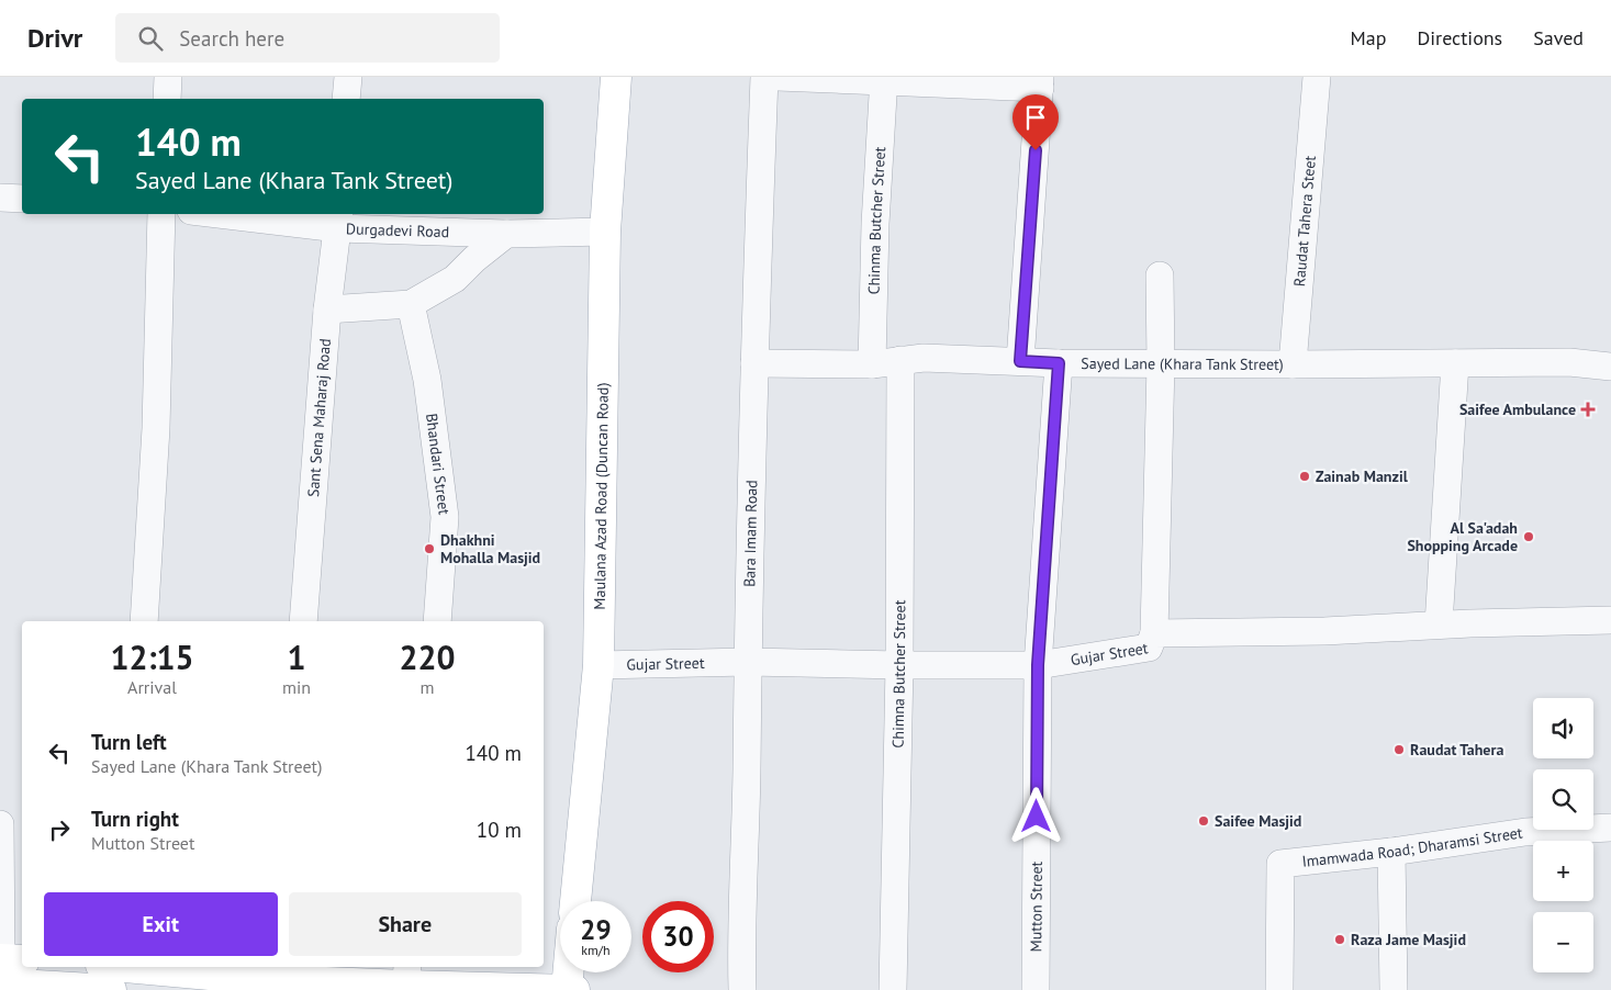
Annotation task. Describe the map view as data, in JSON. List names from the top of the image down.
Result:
{
  "streets": {
    "main road": ["Maulana Azad Road (Duncan Road)"],
    "street": [
      "Chinma Butcher Street",
      "Raudat Tahera Steet",
      "Durgadevi Road",
      "Sayed Lane (Khara Tank Street)",
      "Sant Sena Maharaj Road",
      "Bhandari Street",
      "Bara Imam Road",
      "Gujar Street",
      "Chimna Butcher Street",
      "Imamwada Road; Dharamsi Street",
      "Mutton Street"
    ]
  },
  "crossings": [
    ["Chinma Butcher Street", "Sayed Lane (Khara Tank Street)"],
    ["Raudat Tahera Steet", "Sayed Lane (Khara Tank Street)"],
    ["Durgadevi Road", "Sant Sena Maharaj Road"],
    ["Durgadevi Road", "Maulana Azad Road (Duncan Road)"],
    ["Sayed Lane (Khara Tank Street)", "Bara Imam Road"],
    ["Sayed Lane (Khara Tank Street)", "Chimna Butcher Street"],
    ["Sayed Lane (Khara Tank Street)", "Mutton Street"],
    ["Maulana Azad Road (Duncan Road)", "Gujar Street"],
    ["Bara Imam Road", "Gujar Street"],
    ["Gujar Street", "Chimna Butcher Street"],
    ["Gujar Street", "Mutton Street"]
  ],
  "places": {
    "health": ["Saifee Ambulance"],
    "other": [
      "Zainab Manzil",
      "Al Sa'adah Shopping Arcade",
      "Dhakhni Mohalla Masjid",
      "Raudat Tahera",
      "Saifee Masjid",
      "Raza Jame Masjid"
    ]
  },
  "page": {
    "header": "Drivr",
    "search": "Search here",
    "nav": ["Map", "Directions", "Saved"],
    "turn": ["140 m", "Sayed Lane (Khara Tank Street)"],
    "eta": [
      "12:15",
      "Arrival",
      "1",
      "min",
      "220",
      "m"
    ],
    "map_buttons": ["+", "−"],
    "list": [
      {
        "name": "Turn left",
        "note": "Sayed Lane (Khara Tank Street)",
        "value": "140 m"
      },
      {
        "name": "Turn right",
        "note": "Mutton Street",
        "value": "10 m"
      }
    ],
    "buttons": ["Exit", "Share"],
    "speed": "29 km/h",
    "limit": "30"
  }
}
